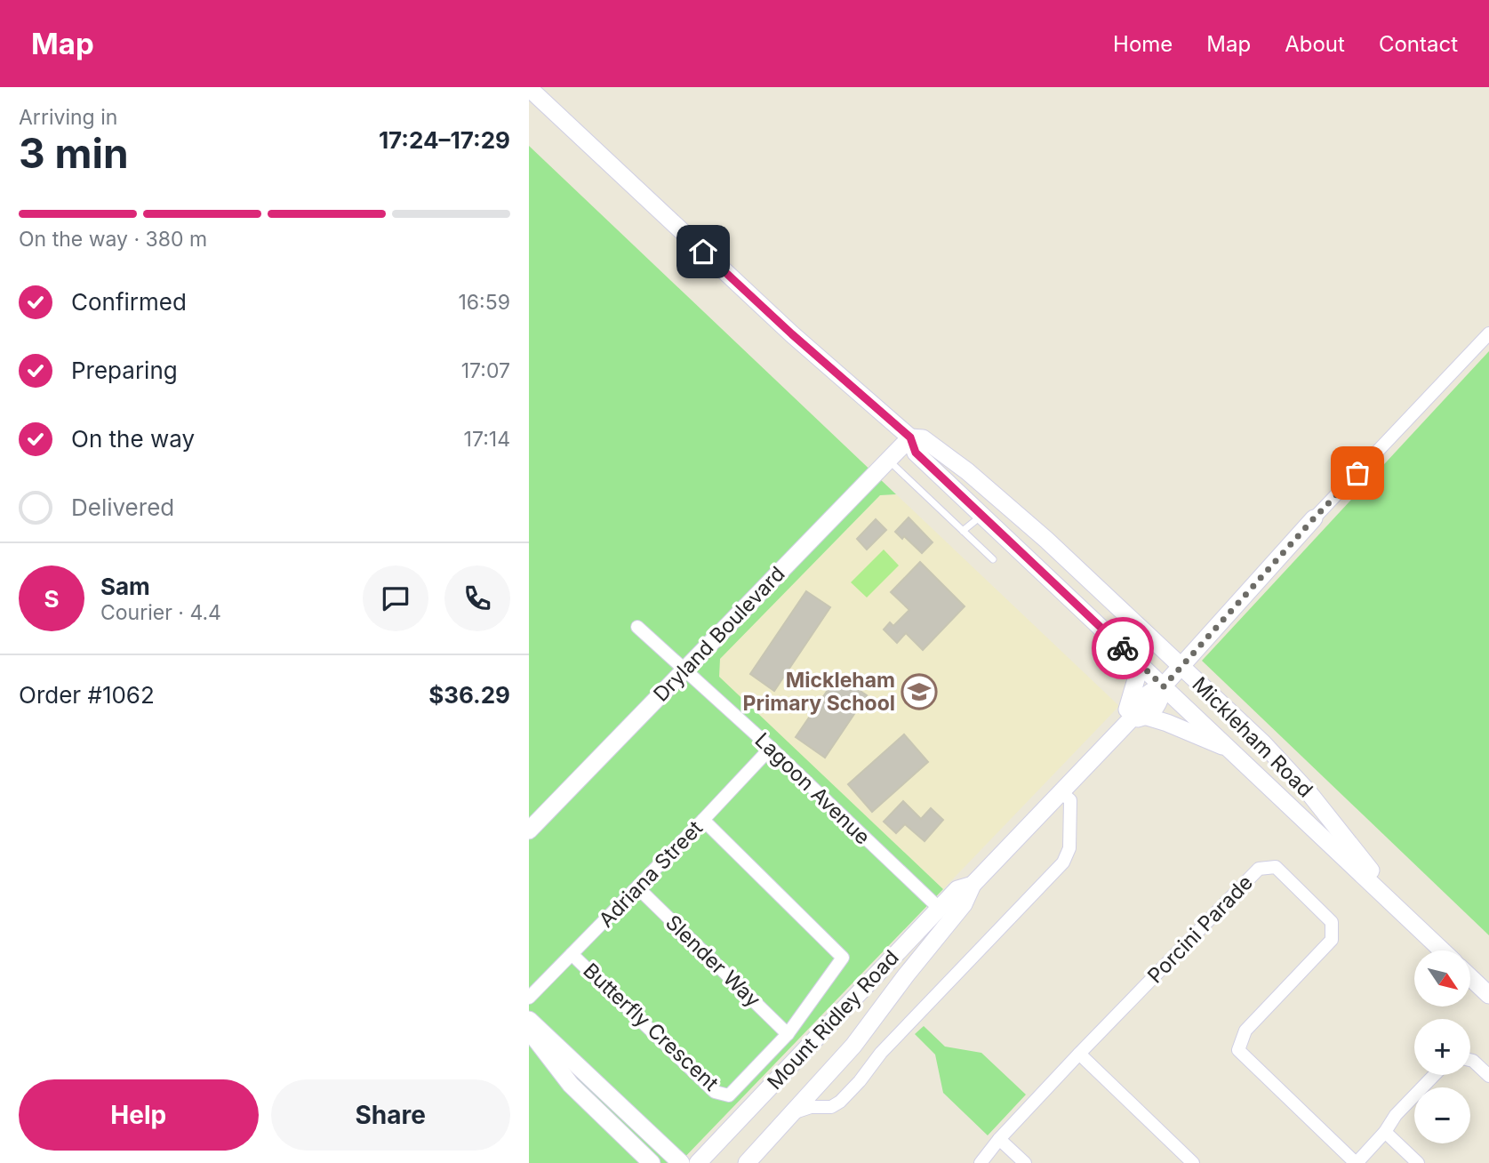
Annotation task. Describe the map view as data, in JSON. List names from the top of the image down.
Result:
{
  "streets": {
    "street": [
      "Dryland Boulevard",
      "Mickleham Road",
      "Lagoon Avenue",
      "Adriana Street",
      "Porcini Parade",
      "Slender Way",
      "Mount Ridley Road",
      "Butterfly Crescent"
    ]
  },
  "crossings": [
    ["Dryland Boulevard", "Mickleham Road"],
    ["Dryland Boulevard", "Lagoon Avenue"],
    ["Mickleham Road", "Mount Ridley Road"],
    ["Lagoon Avenue", "Adriana Street"],
    ["Lagoon Avenue", "Mount Ridley Road"],
    ["Adriana Street", "Slender Way"],
    ["Adriana Street", "Butterfly Crescent"],
    ["Slender Way", "Butterfly Crescent"]
  ],
  "places": {
    "school or university": ["Mickleham Primary School"]
  },
  "north": "bottom right",
  "page": {
    "header": "Map",
    "nav": [
      "Home",
      "Map",
      "About",
      "Contact"
    ],
    "heading": ["3 min", "Arriving in", "17:24–17:29"],
    "panel": [
      "Sam",
      "Courier · 4.4",
      "Order #1062",
      "$36.29"
    ],
    "bar": "On the way · 380 m",
    "list": [
      ["Confirmed", "16:59"],
      ["Preparing", "17:07"],
      ["On the way", "17:14"],
      "Delivered"
    ],
    "round": "S",
    "map_buttons": ["+", "−"],
    "buttons": ["Help", "Share"]
  }
}
